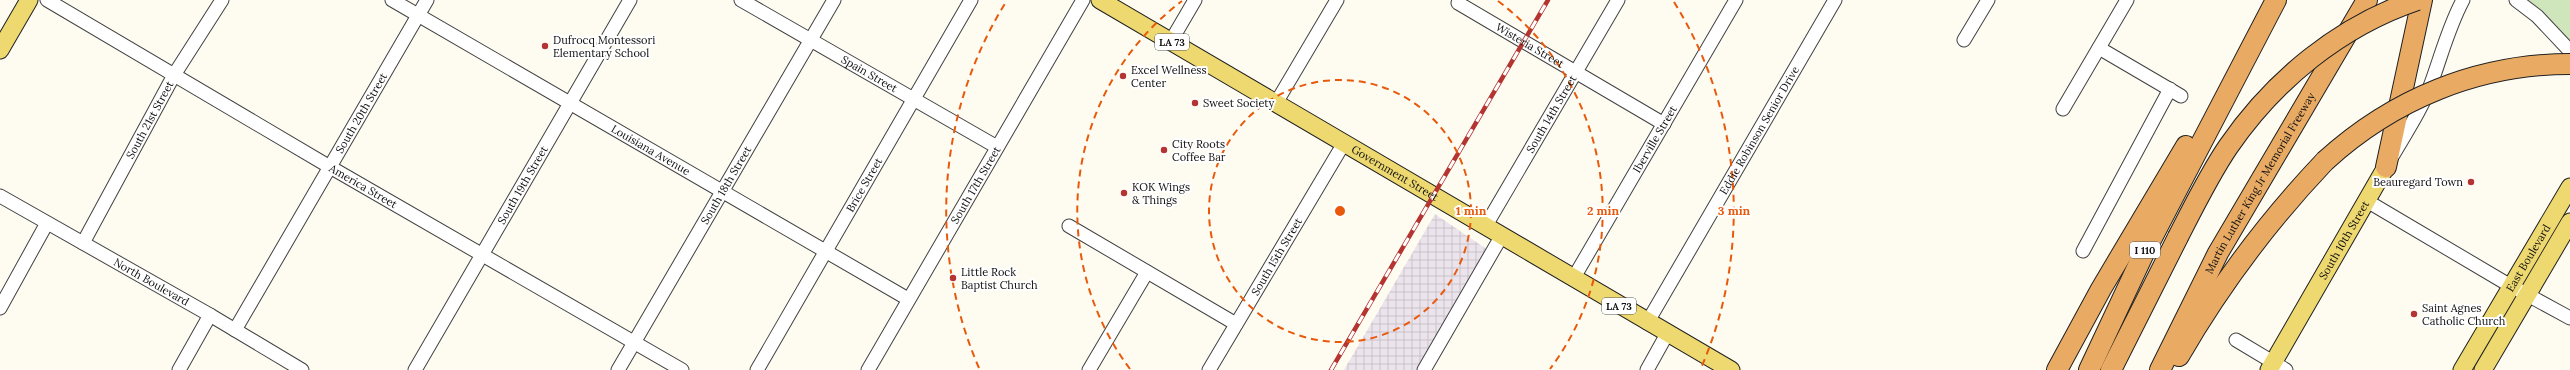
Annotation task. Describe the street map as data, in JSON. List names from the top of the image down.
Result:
{
  "streets": {
    "highway": ["Martin Luther King Jr Memorial Freeway", "I 110"],
    "main road": [
      "LA 73",
      "Government Street",
      "South 10th Street",
      "East Boulevard"
    ],
    "street": [
      "Wisteria Street",
      "Spain Street",
      "South 20th Street",
      "South 14th Street",
      "South 21st Street",
      "Eddie Robinson Senior Drive",
      "Iberville Street",
      "Louisiana Avenue",
      "South 19th Street",
      "South 18th Street",
      "Brice Street",
      "South 17th Street",
      "America Street",
      "South 15th Street",
      "North Boulevard"
    ]
  },
  "crossings": [
    ["Wisteria Street", "South 14th Street"],
    ["Wisteria Street", "Iberville Street"],
    ["Spain Street", "South 18th Street"],
    ["Spain Street", "Brice Street"],
    ["Spain Street", "South 17th Street"],
    ["South 20th Street", "Louisiana Avenue"],
    ["South 20th Street", "America Street"],
    ["South 20th Street", "North Boulevard"],
    ["South 14th Street", "Government Street"],
    ["South 21st Street", "America Street"],
    ["South 21st Street", "North Boulevard"],
    ["Eddie Robinson Senior Drive", "Government Street"],
    ["Iberville Street", "Government Street"],
    ["Louisiana Avenue", "South 19th Street"],
    ["Louisiana Avenue", "South 18th Street"],
    ["Louisiana Avenue", "Brice Street"],
    ["Louisiana Avenue", "South 17th Street"],
    ["Government Street", "South 15th Street"],
    ["South 19th Street", "America Street"],
    ["South 18th Street", "America Street"]
  ],
  "places": [
    "Dufrocq Montessori Elementary School",
    "Excel Wellness Center",
    "Sweet Society",
    "City Roots Coffee Bar",
    "Beauregard Town",
    "KOK Wings & Things",
    "Little Rock Baptist Church",
    "Saint Agnes Catholic Church"
  ],
  "rings": ["1 min", "2 min", "3 min"]
}
